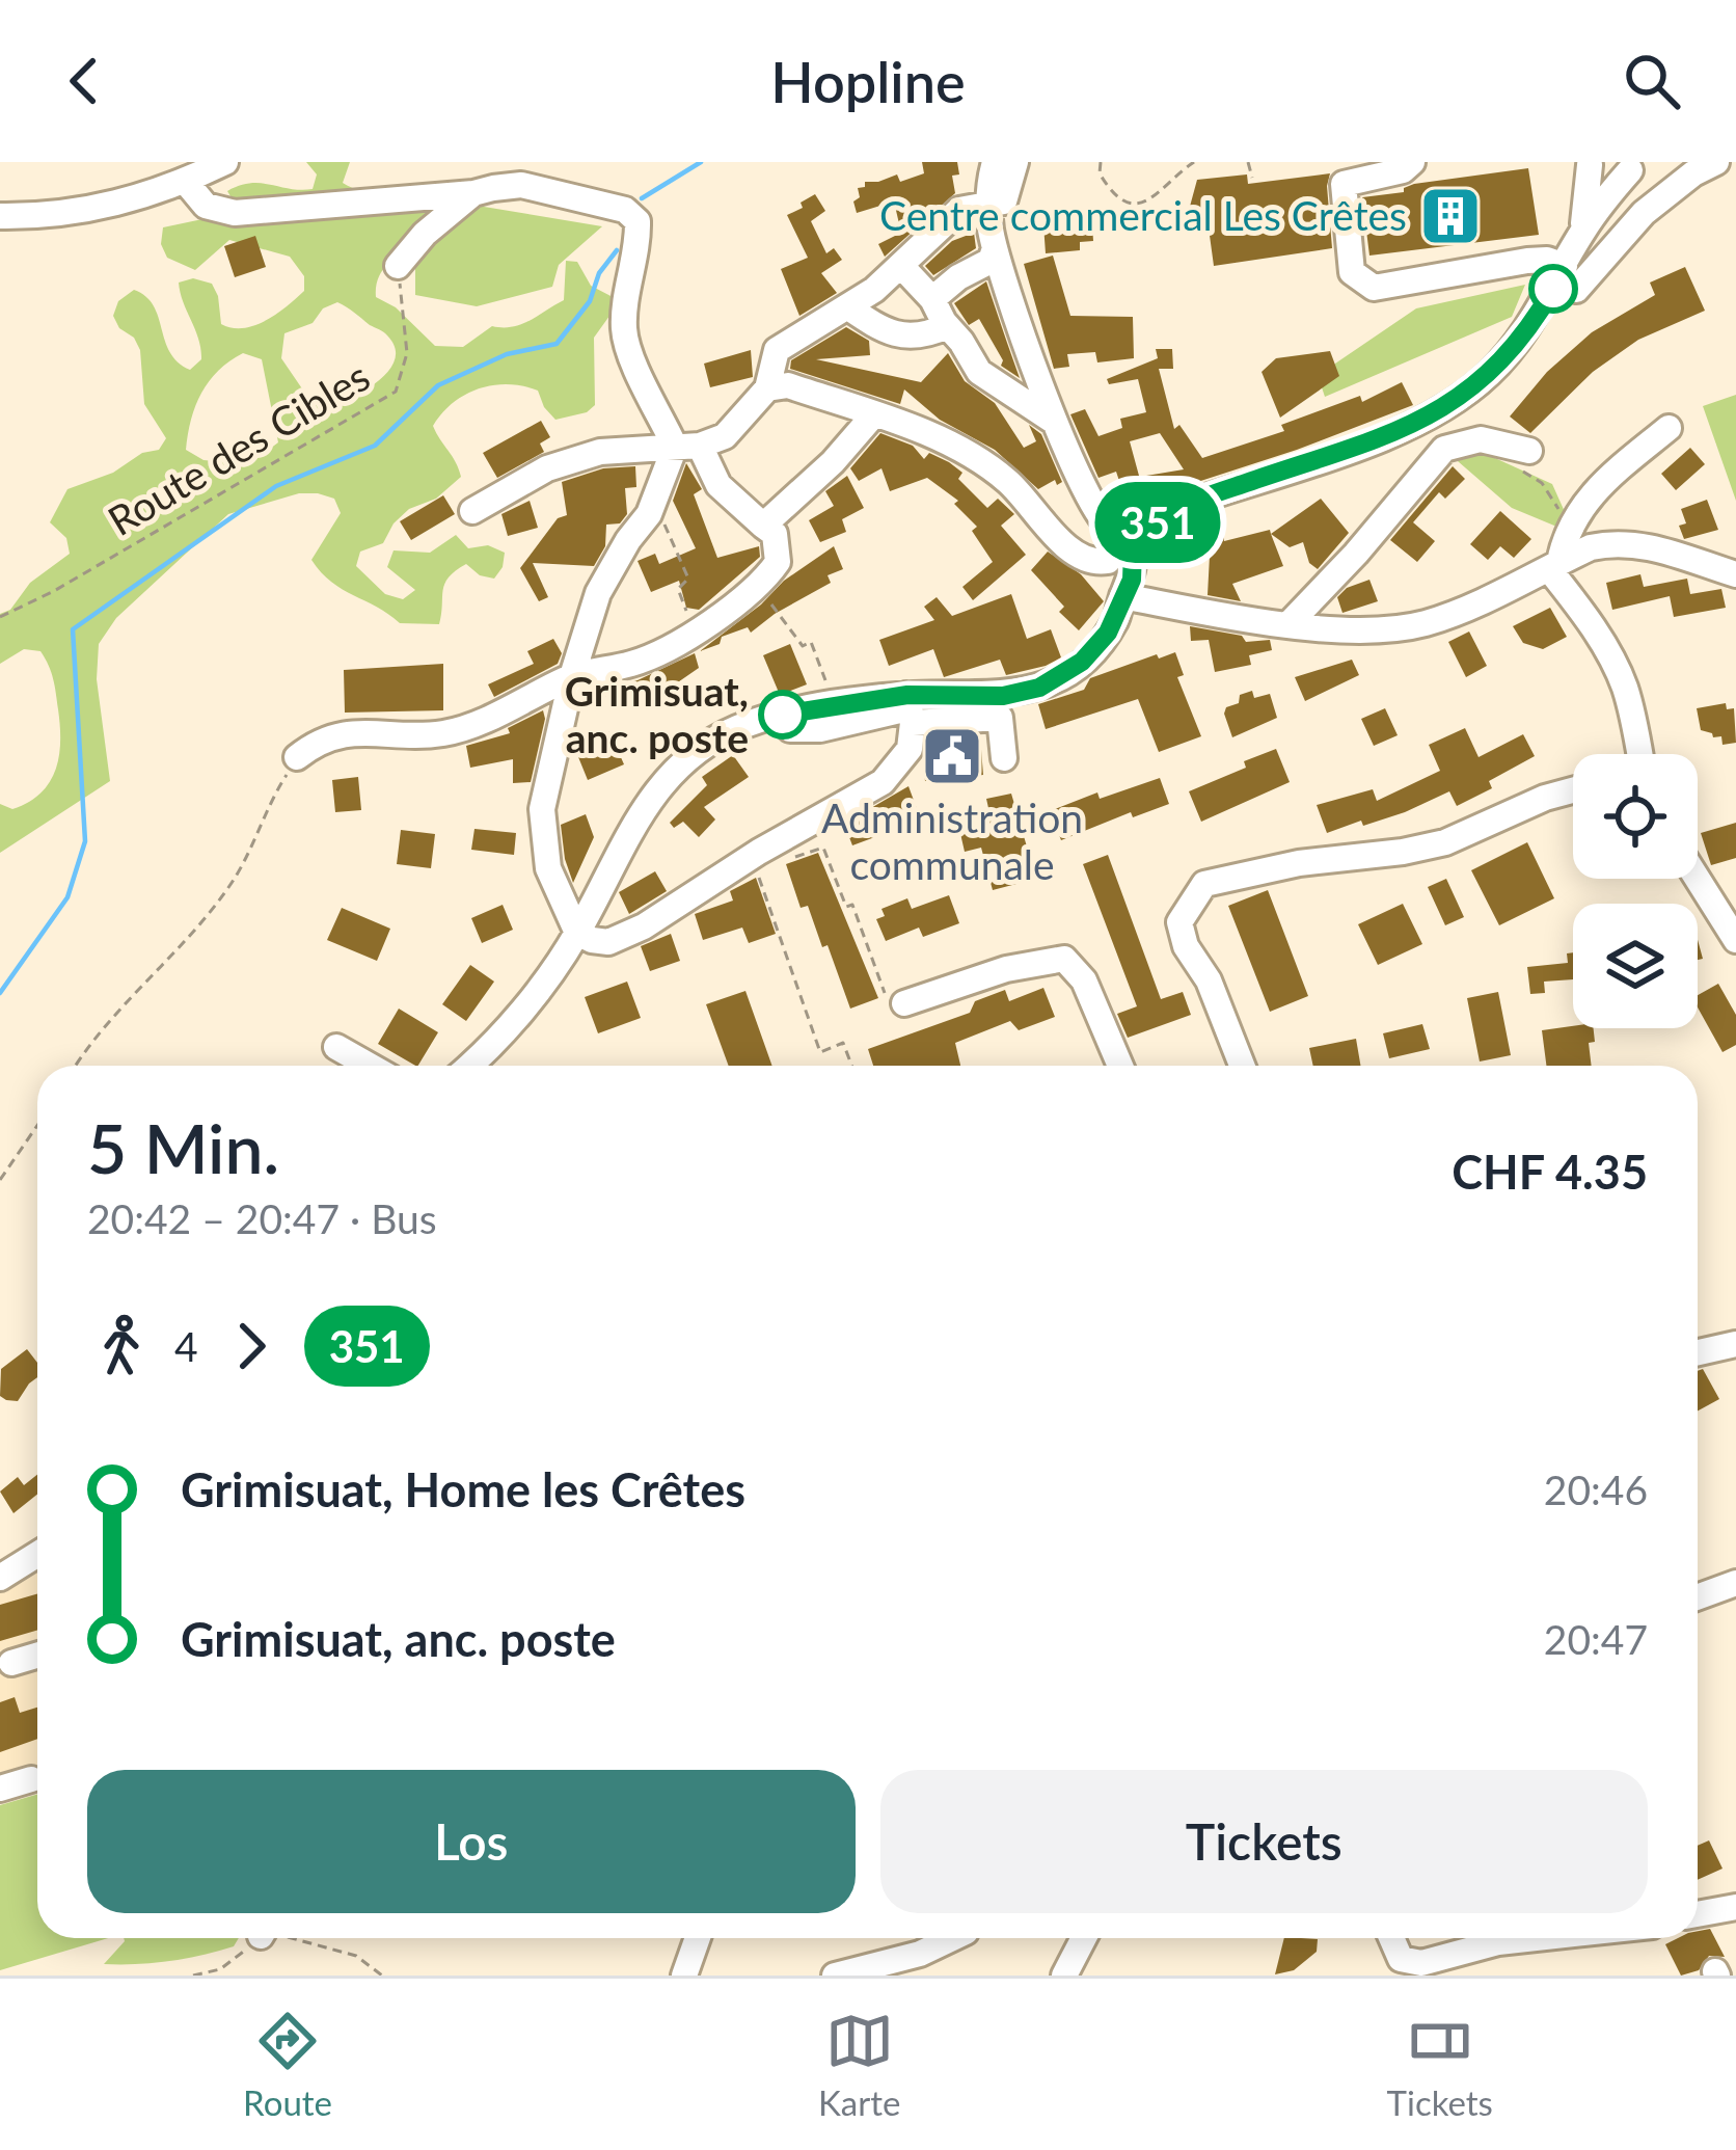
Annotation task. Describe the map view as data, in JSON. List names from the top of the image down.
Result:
{
  "streets": {
    "path": ["Route des Cibles"]
  },
  "places": {
    "building": ["Centre commercial Les Crêtes"],
    "other": ["Grimisuat, anc. poste"],
    "public building": ["Administration communale"]
  },
  "lines": ["bus line 351"],
  "page": {
    "header": "Hopline",
    "on_map": "351",
    "heading": ["5 Min.", "20:42 – 20:47 · Bus", "CHF 4.35"],
    "legs": ["4", "351"],
    "list": [
      {
        "name": "Grimisuat, Home les Crêtes",
        "value": "20:46"
      },
      {
        "name": "Grimisuat, anc. poste",
        "value": "20:47"
      }
    ],
    "buttons": ["Los", "Tickets"],
    "tabs": ["Route", "Karte", "Tickets"]
  }
}
